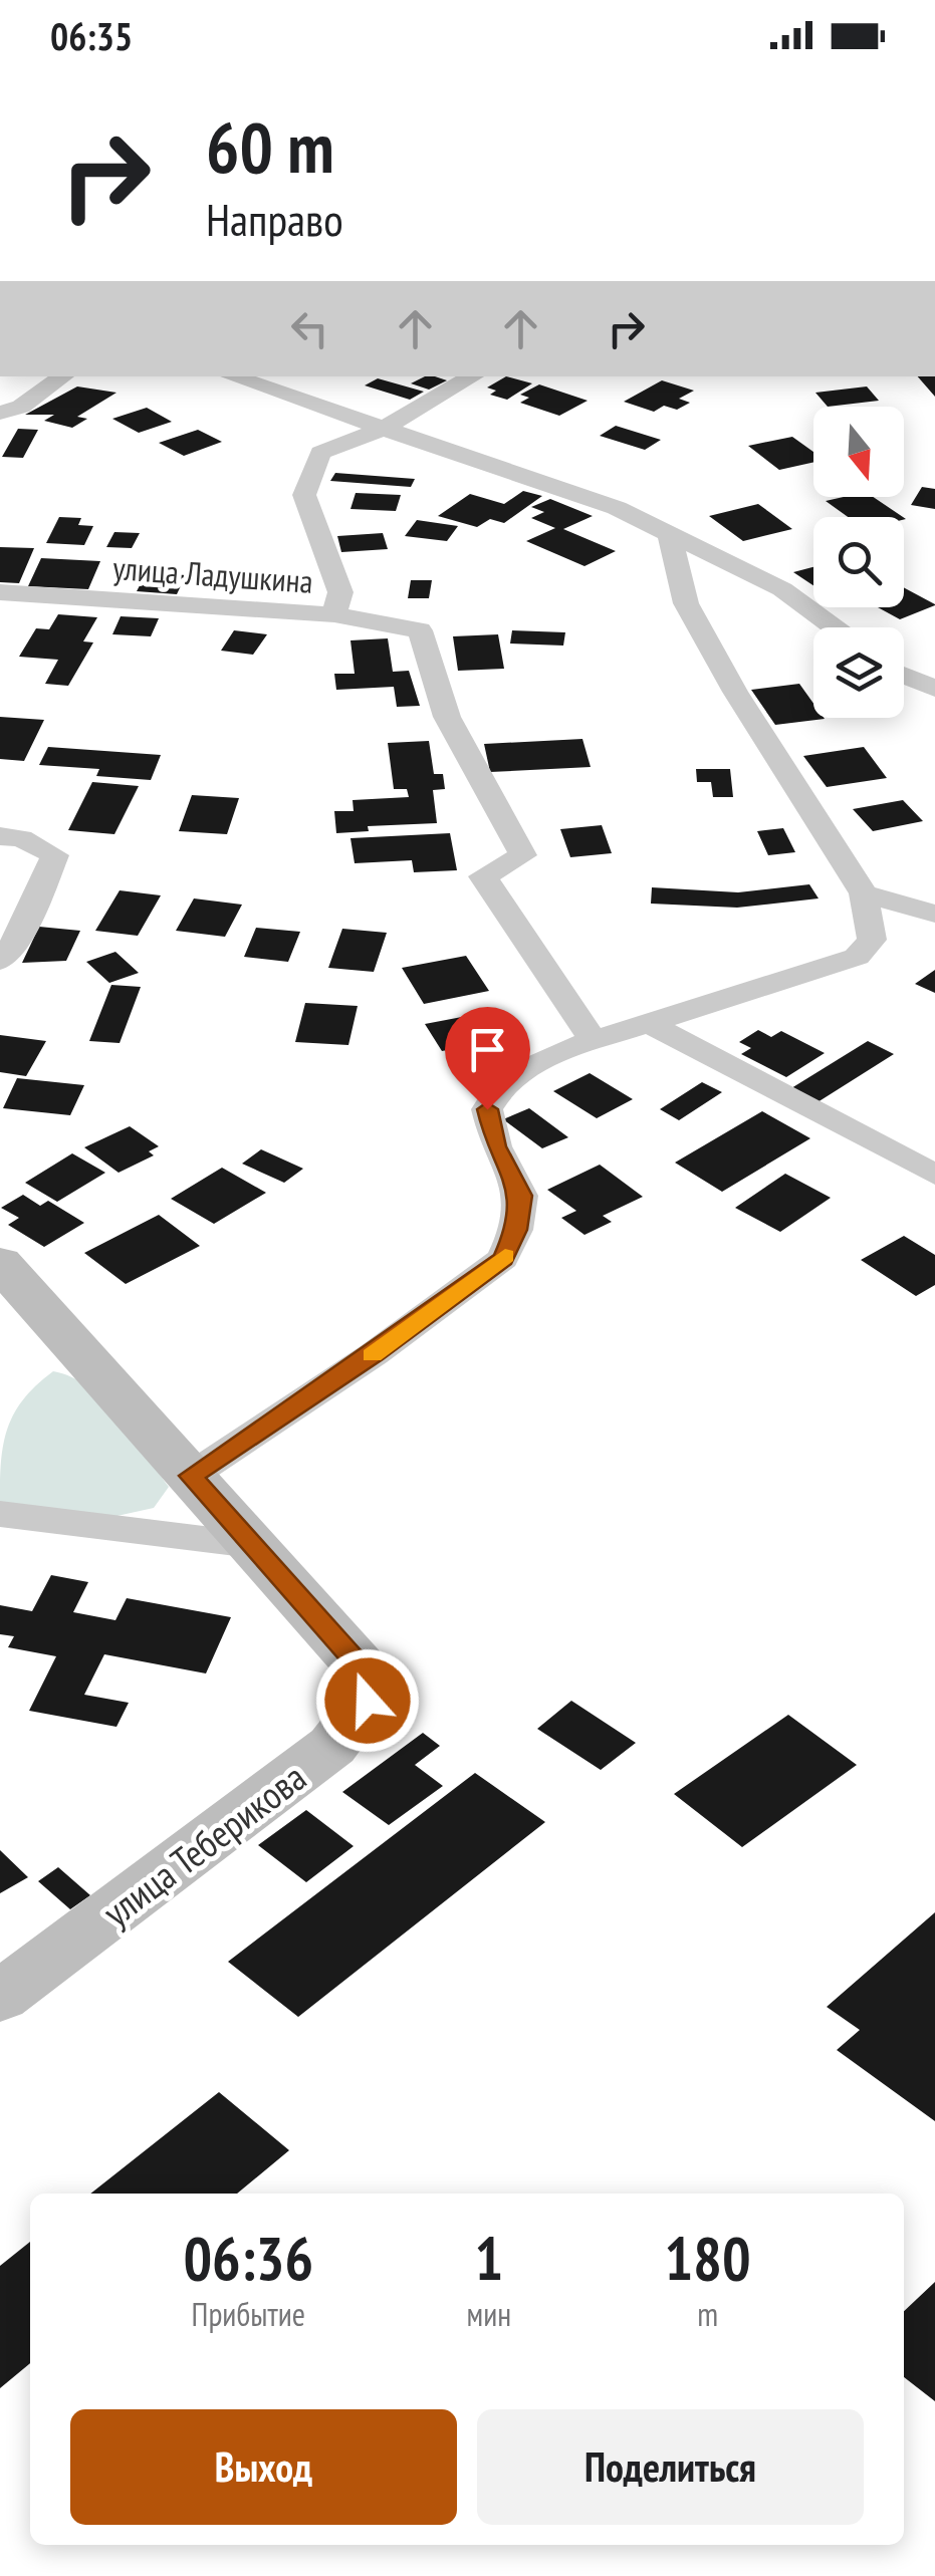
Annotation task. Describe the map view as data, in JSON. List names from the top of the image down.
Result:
{
  "streets": {
    "street": ["улица Ладушкина", "улица Теберикова"]
  },
  "north": "bottom",
  "page": {
    "status": "06:35",
    "turn": ["60 m", "Направо"],
    "eta": [
      "06:36",
      "Прибытие",
      "1",
      "мин",
      "180",
      "m"
    ],
    "buttons": ["Выход", "Поделиться"]
  }
}
